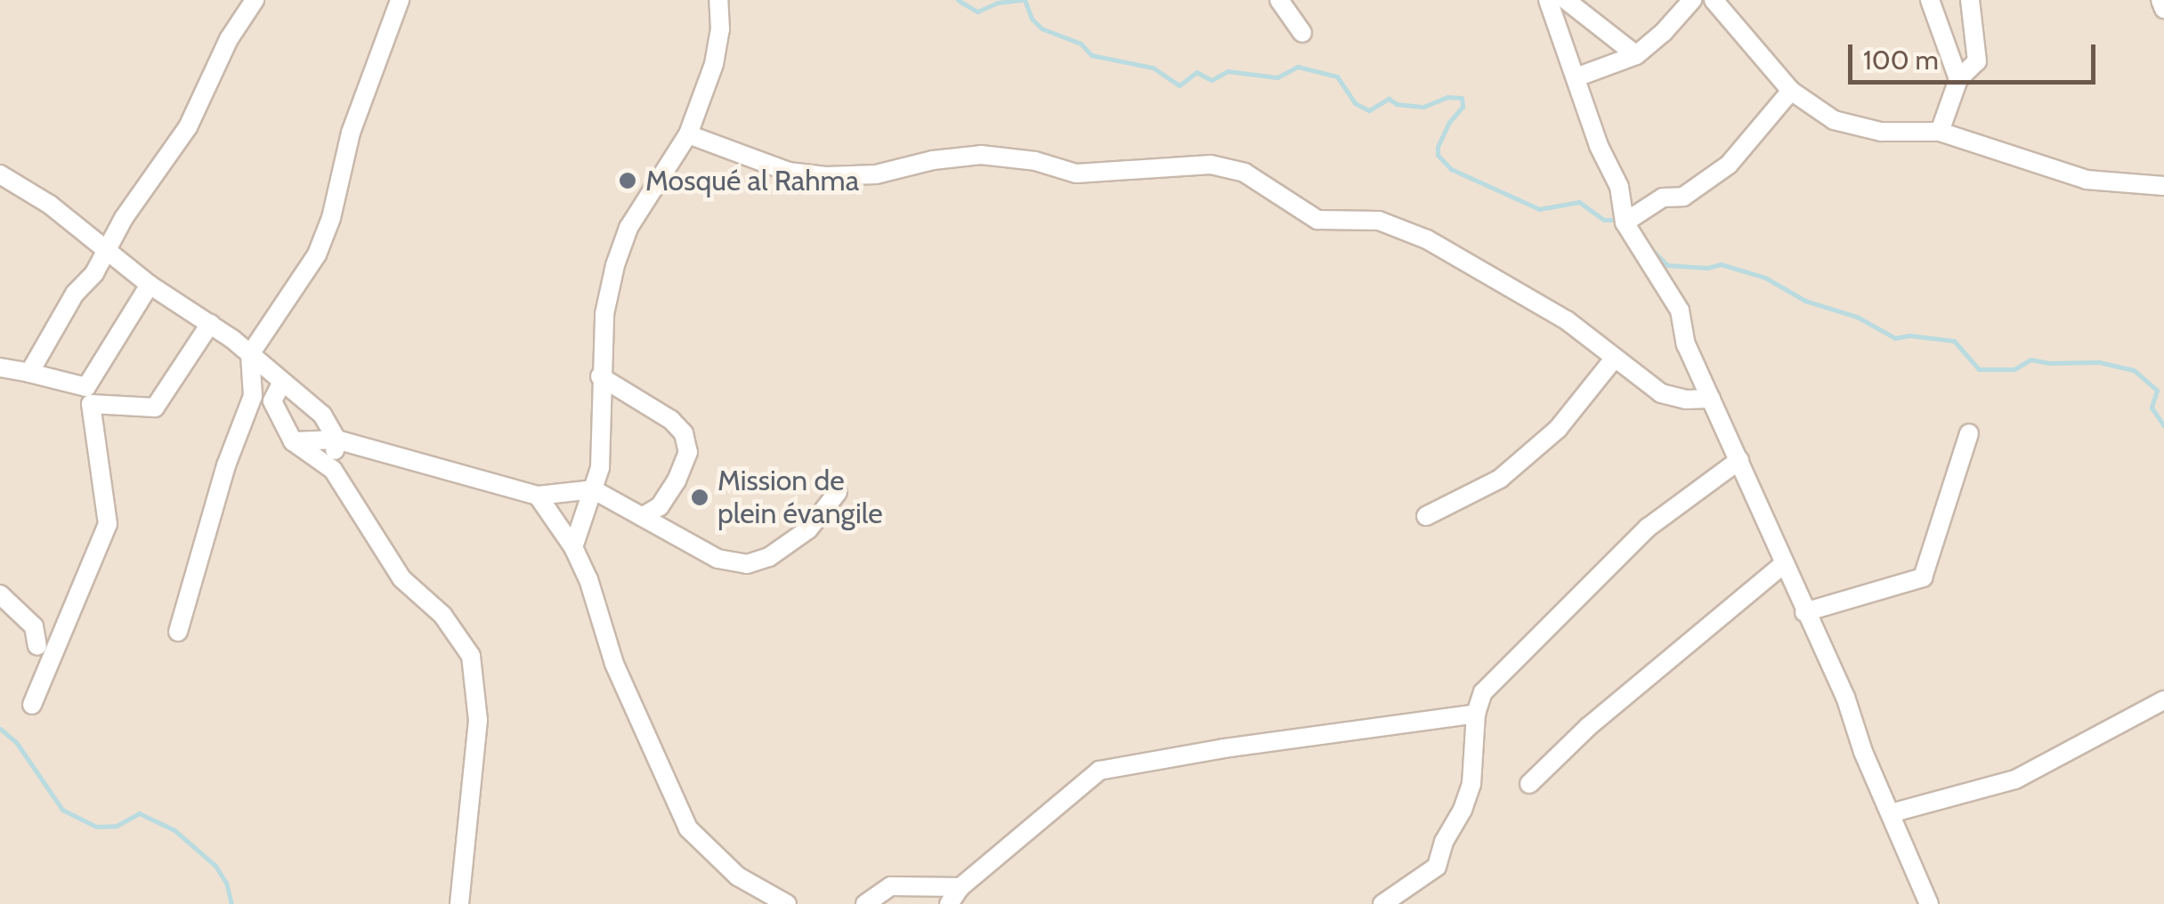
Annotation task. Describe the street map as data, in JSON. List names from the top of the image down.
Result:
{
  "places": ["Mosqué al Rahma", "Mission de plein évangile"],
  "scale_bar": "100 m"
}
